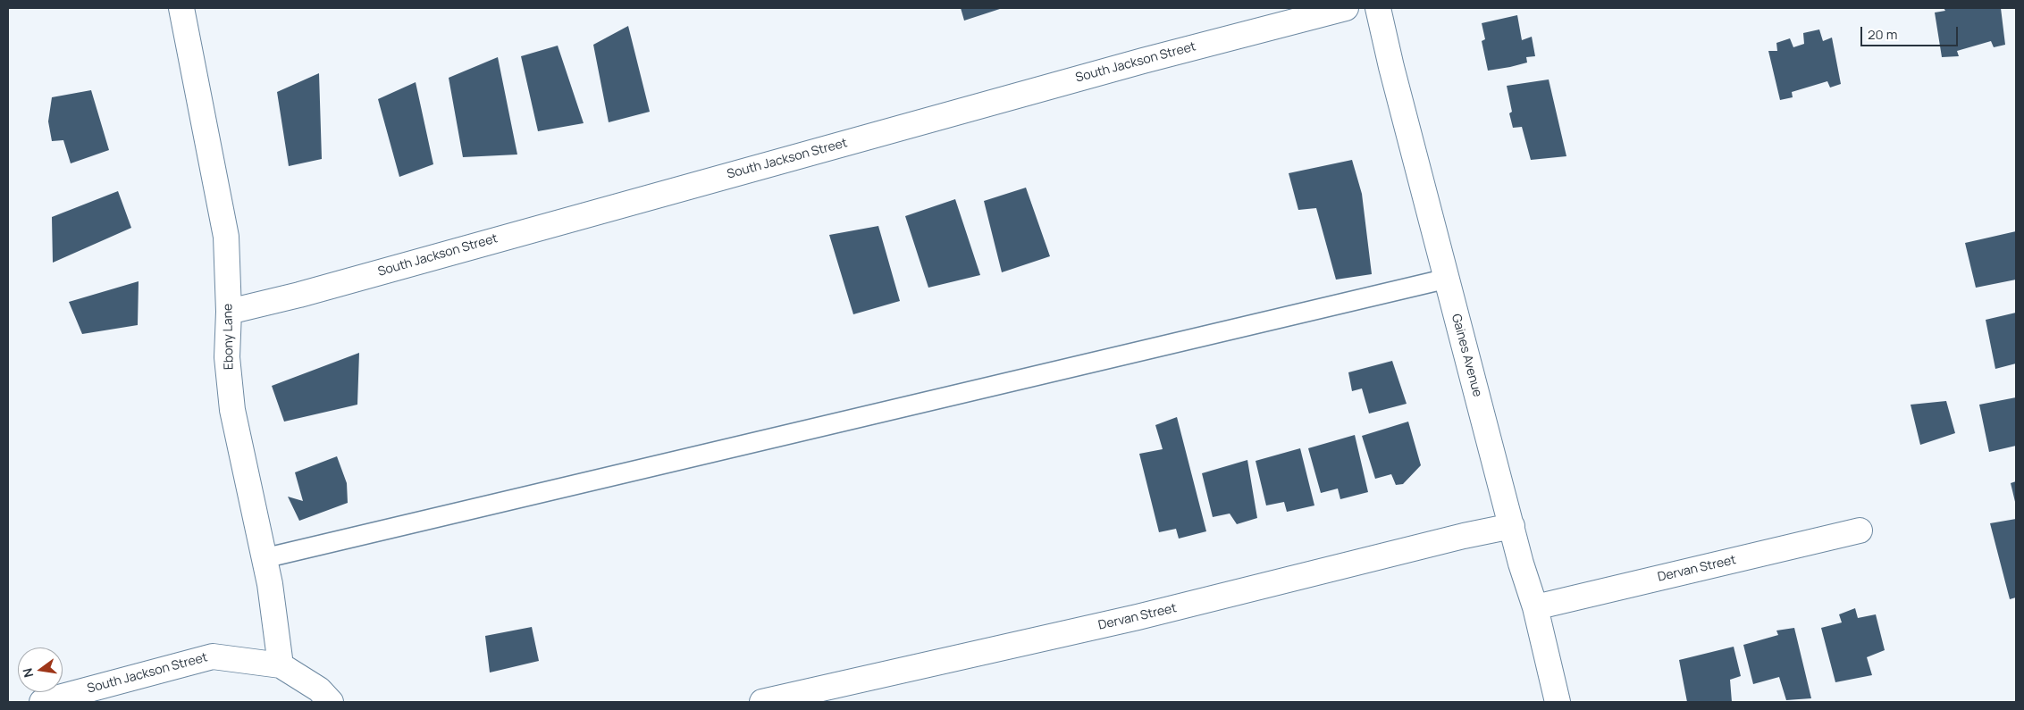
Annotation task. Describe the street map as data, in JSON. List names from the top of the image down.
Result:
{
  "streets": {
    "street": [
      "South Jackson Street",
      "Ebony Lane",
      "Gaines Avenue",
      "Dervan Street"
    ]
  },
  "crossings": [
    ["South Jackson Street", "Ebony Lane"],
    ["Gaines Avenue", "Dervan Street"]
  ],
  "scale_bar": "20 m",
  "north": "left"
}
